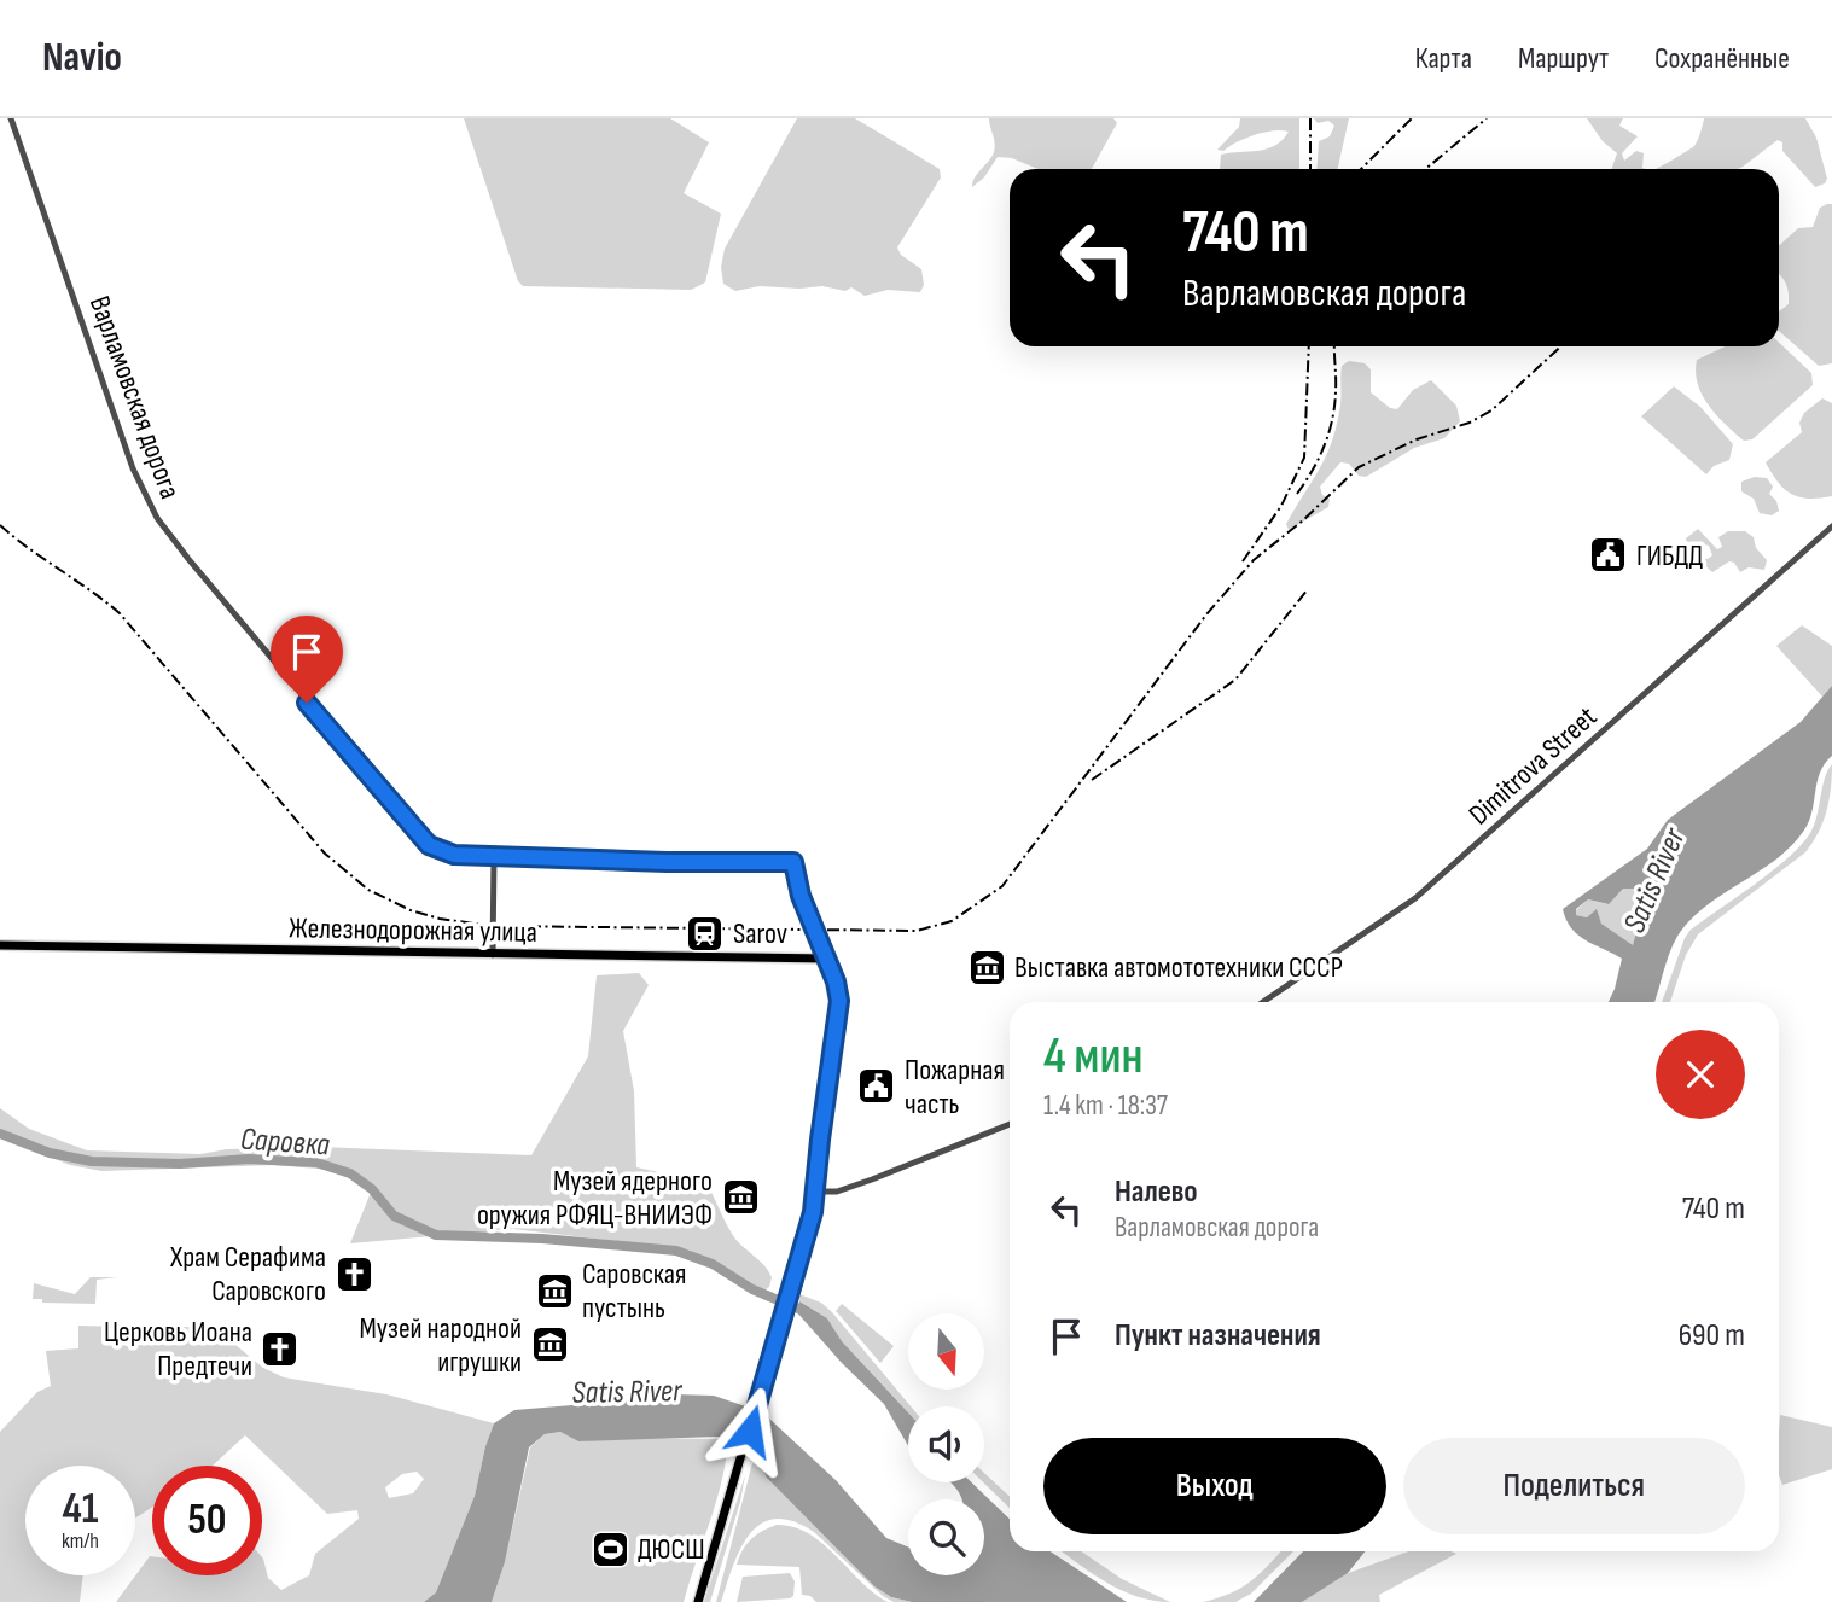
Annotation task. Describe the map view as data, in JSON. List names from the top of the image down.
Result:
{
  "streets": {
    "main road": ["Железнодорожная улица"],
    "street": ["Варламовская дорога"]
  },
  "crossings": [
    ["Варламовская дорога", "Железнодорожная улица"]
  ],
  "water": ["Satis River", "Саровка"],
  "places": {
    "public building": ["ГИБДД", "Пожарная часть"],
    "station": ["Sarov"],
    "museum": [
      "Выставка автомототехники СССР",
      "Музей ядерного оружия РФЯЦ-ВНИИЭФ",
      "Саровская пустынь",
      "Музей народной игрушки"
    ],
    "church": ["Храм Серафима Саровского", "Церковь Иоана Предтечи"],
    "sports": ["ДЮСШ"]
  },
  "north": "bottom",
  "page": {
    "header": "Navio",
    "nav": ["Карта", "Маршрут", "Сохранённые"],
    "turn": ["740 m", "Варламовская дорога"],
    "heading": ["4 мин", "1.4 km · 18:37"],
    "list": [
      {
        "name": "Налево",
        "note": "Варламовская дорога",
        "value": "740 m"
      },
      {
        "name": "Пункт назначения",
        "value": "690 m"
      }
    ],
    "buttons": ["Выход", "Поделиться"],
    "speed": "41 km/h",
    "limit": "50"
  }
}
